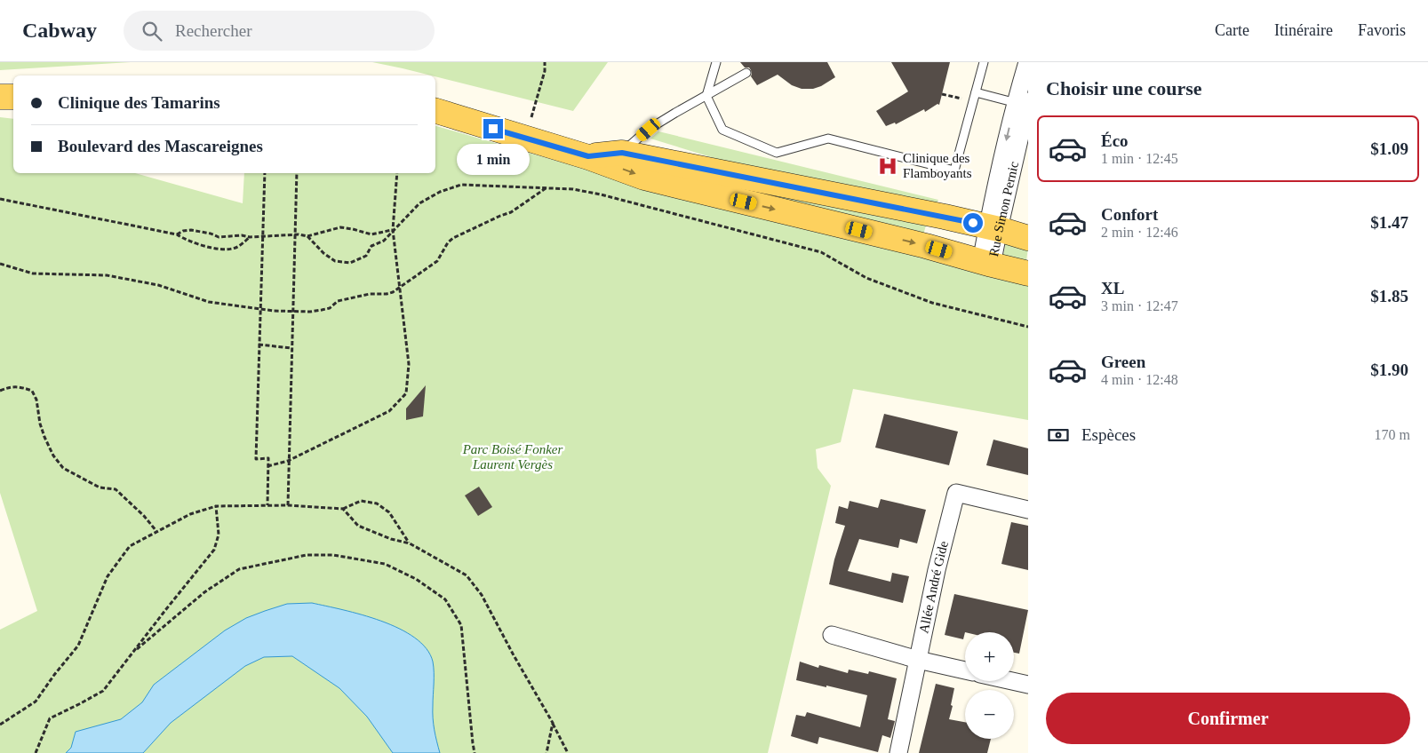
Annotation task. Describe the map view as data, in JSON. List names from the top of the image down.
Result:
{
  "streets": {
    "street": ["Rue Simon Pernic", "Allée André Gide"]
  },
  "parks": ["Parc Boisé Fonker Laurent Vergès"],
  "places": {
    "hospital": ["Clinique des Flamboyants"]
  },
  "page": {
    "header": "Cabway",
    "search": "Rechercher",
    "nav": ["Carte", "Itinéraire", "Favoris"],
    "heading": "Choisir une course",
    "banner": ["Clinique des Tamarins", "Boulevard des Mascareignes"],
    "list": [
      {
        "name": "Éco",
        "note": "1 min · 12:45",
        "value": "$1.09"
      },
      {
        "name": "Confort",
        "note": "2 min · 12:46",
        "value": "$1.47"
      },
      {
        "name": "XL",
        "note": "3 min · 12:47",
        "value": "$1.85"
      },
      {
        "name": "Green",
        "note": "4 min · 12:48",
        "value": "$1.90"
      }
    ],
    "bubble": "1 min",
    "pay": ["Espèces", "170 m"],
    "map_buttons": ["+", "−"],
    "buttons": "Confirmer"
  }
}
